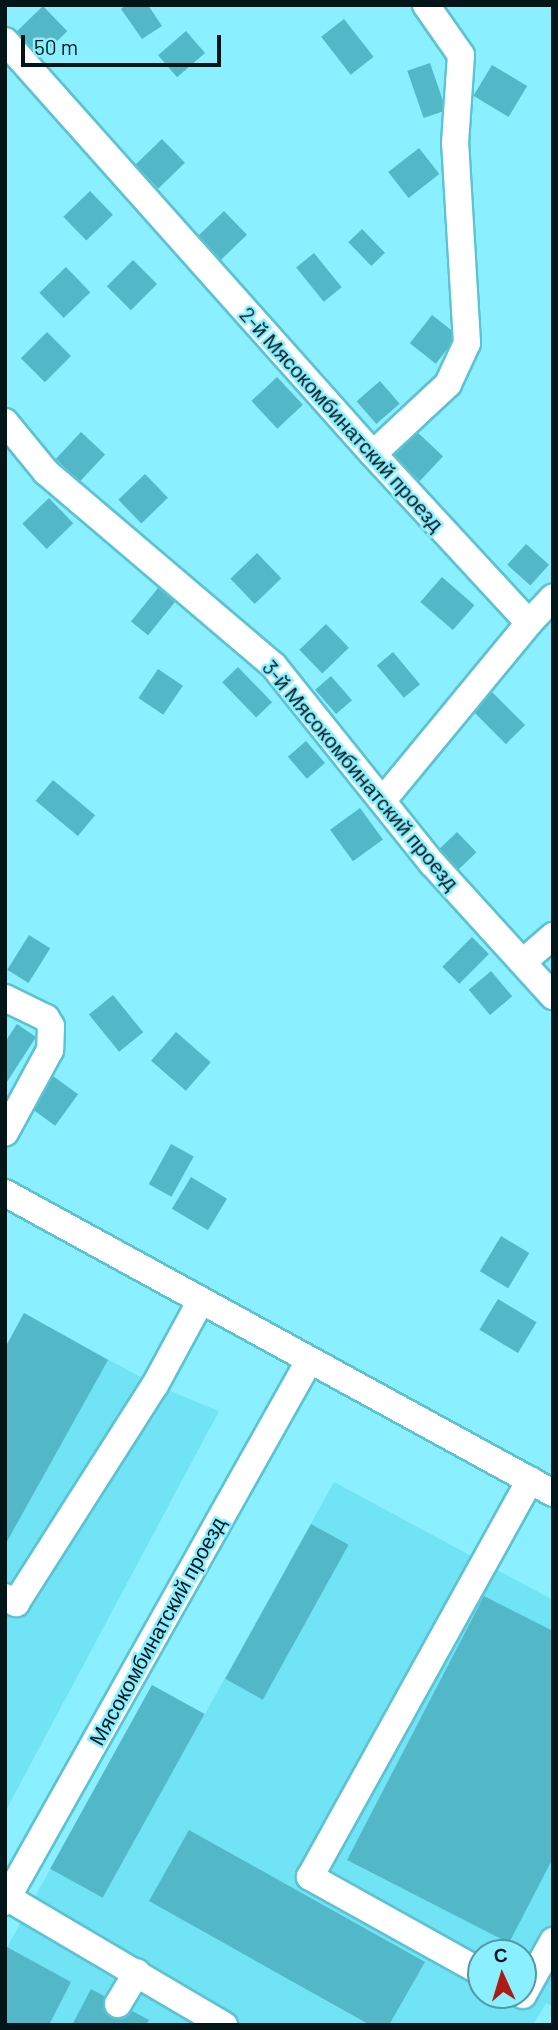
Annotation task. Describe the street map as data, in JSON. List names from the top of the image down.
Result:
{
  "streets": {
    "street": ["2-й Мясокомбинатский проезд", "3-й Мясокомбинатский проезд", "Мясокомбинатский проезд"]
  },
  "scale_bar": "50 m",
  "north": "top"
}
